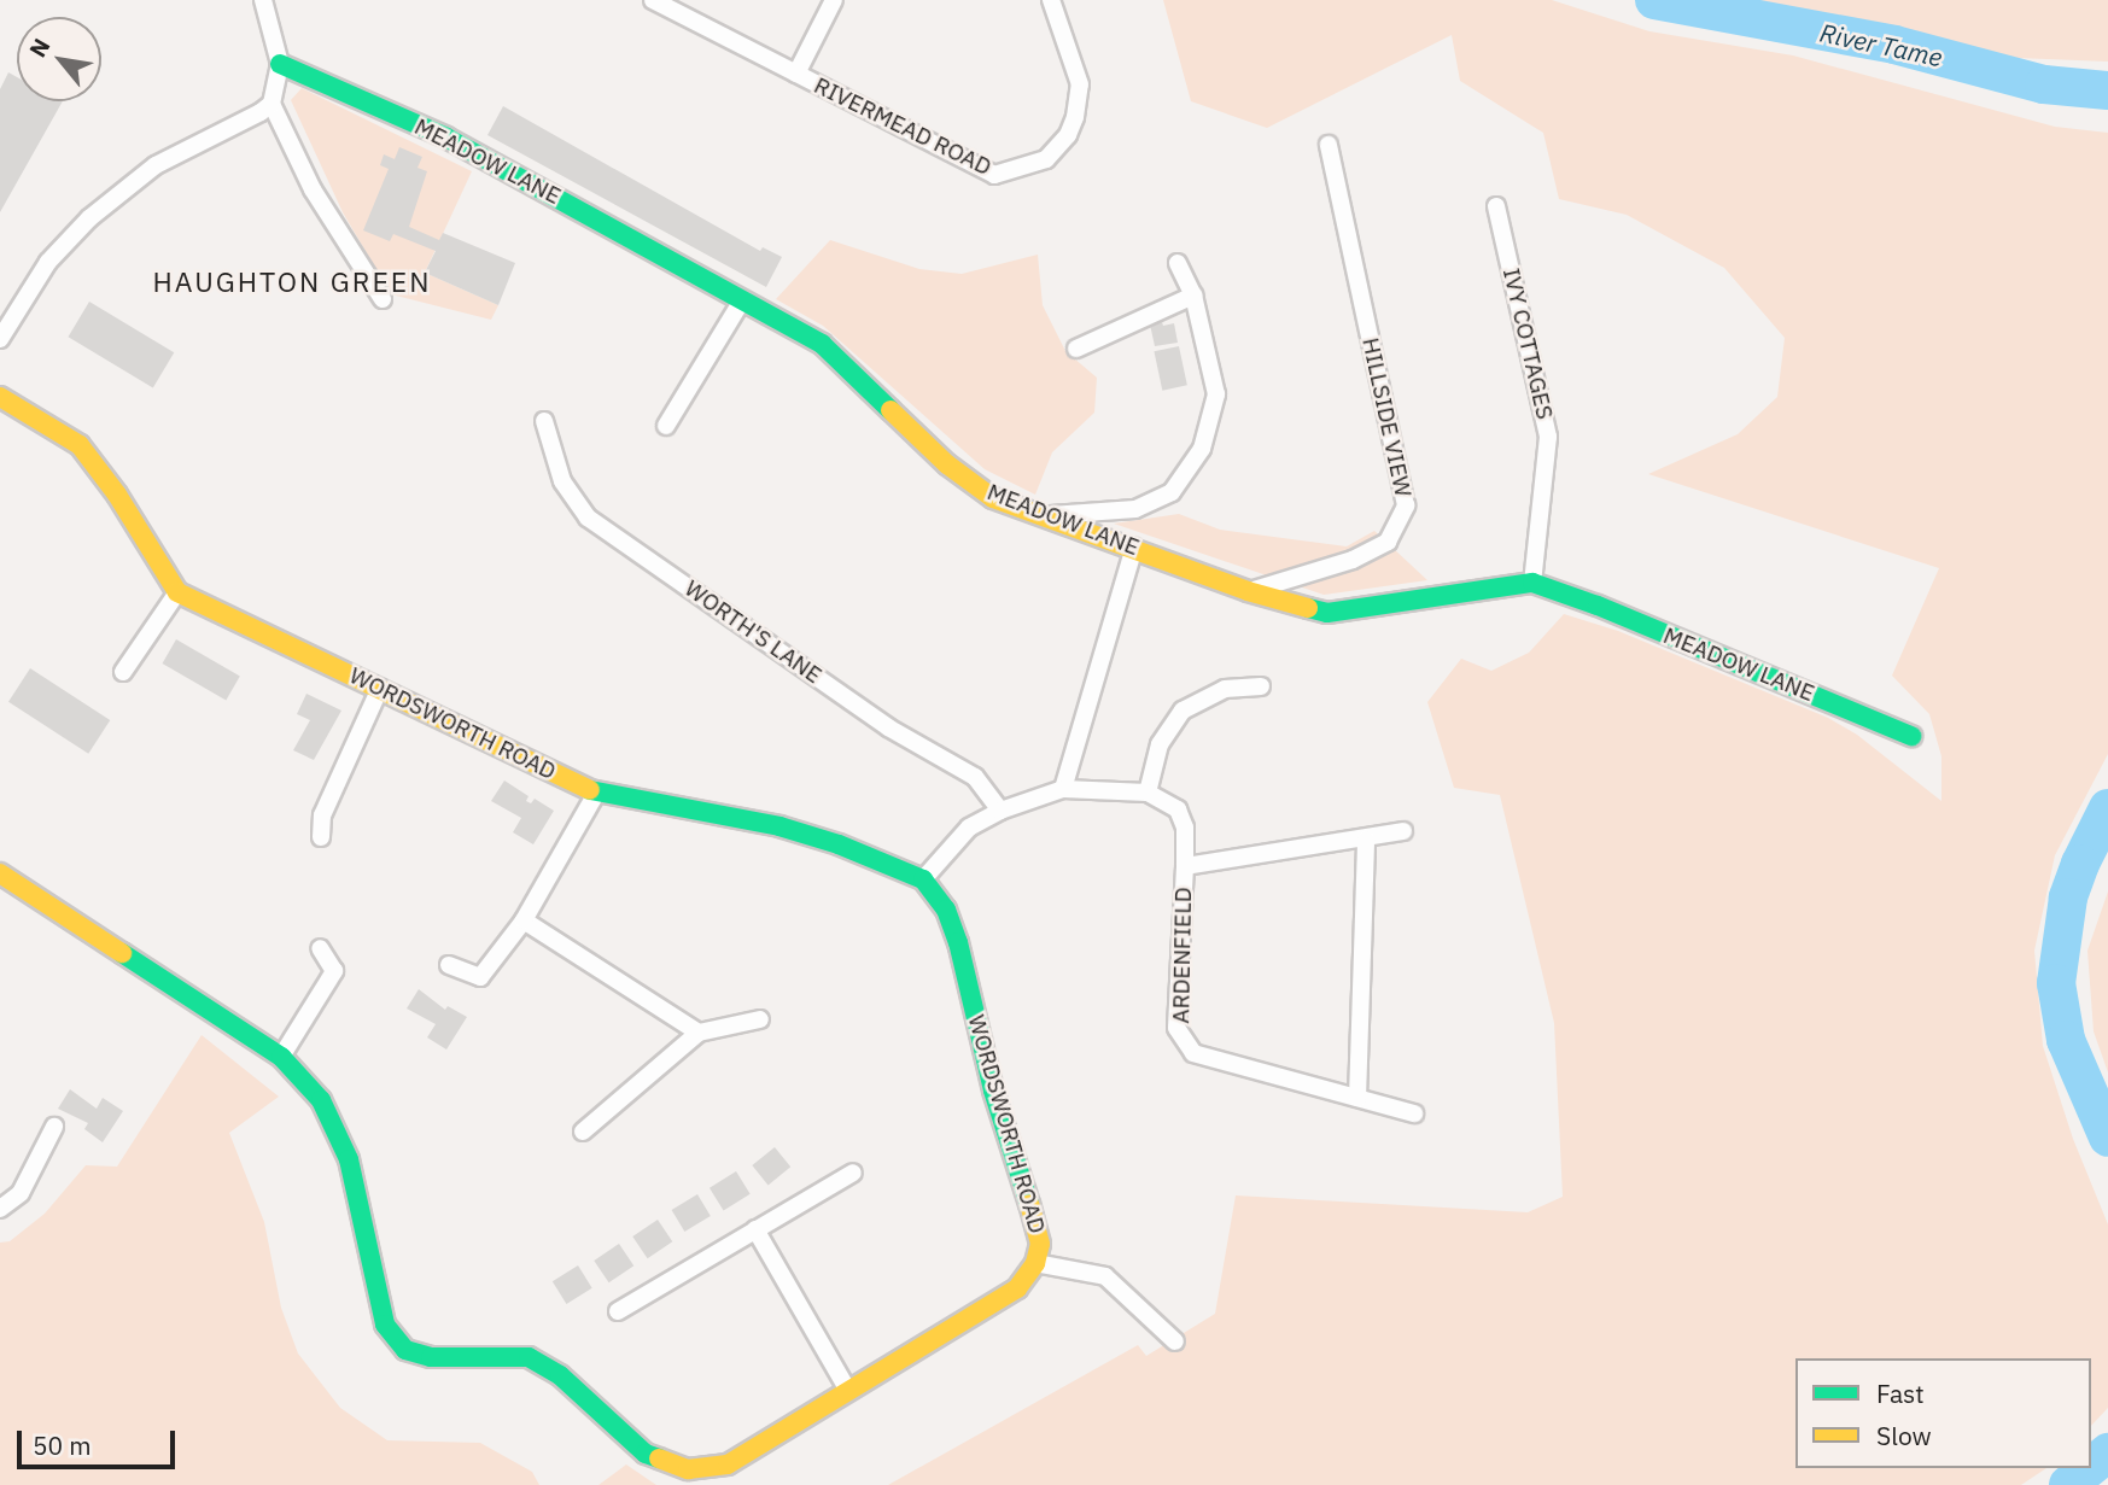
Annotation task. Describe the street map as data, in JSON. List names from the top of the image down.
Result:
{
  "streets": {
    "street": [
      "RIVERMEAD ROAD",
      "MEADOW LANE",
      "IVY COTTAGES",
      "HILLSIDE VIEW",
      "WORTH'S LANE",
      "WORDSWORTH ROAD",
      "ARDENFIELD"
    ]
  },
  "crossings": [
    ["MEADOW LANE", "IVY COTTAGES"],
    ["MEADOW LANE", "HILLSIDE VIEW"]
  ],
  "districts": ["HAUGHTON GREEN"],
  "water": ["River Tame"],
  "legend": ["Fast", "Slow"],
  "scale_bar": "50 m",
  "north": "top left"
}
